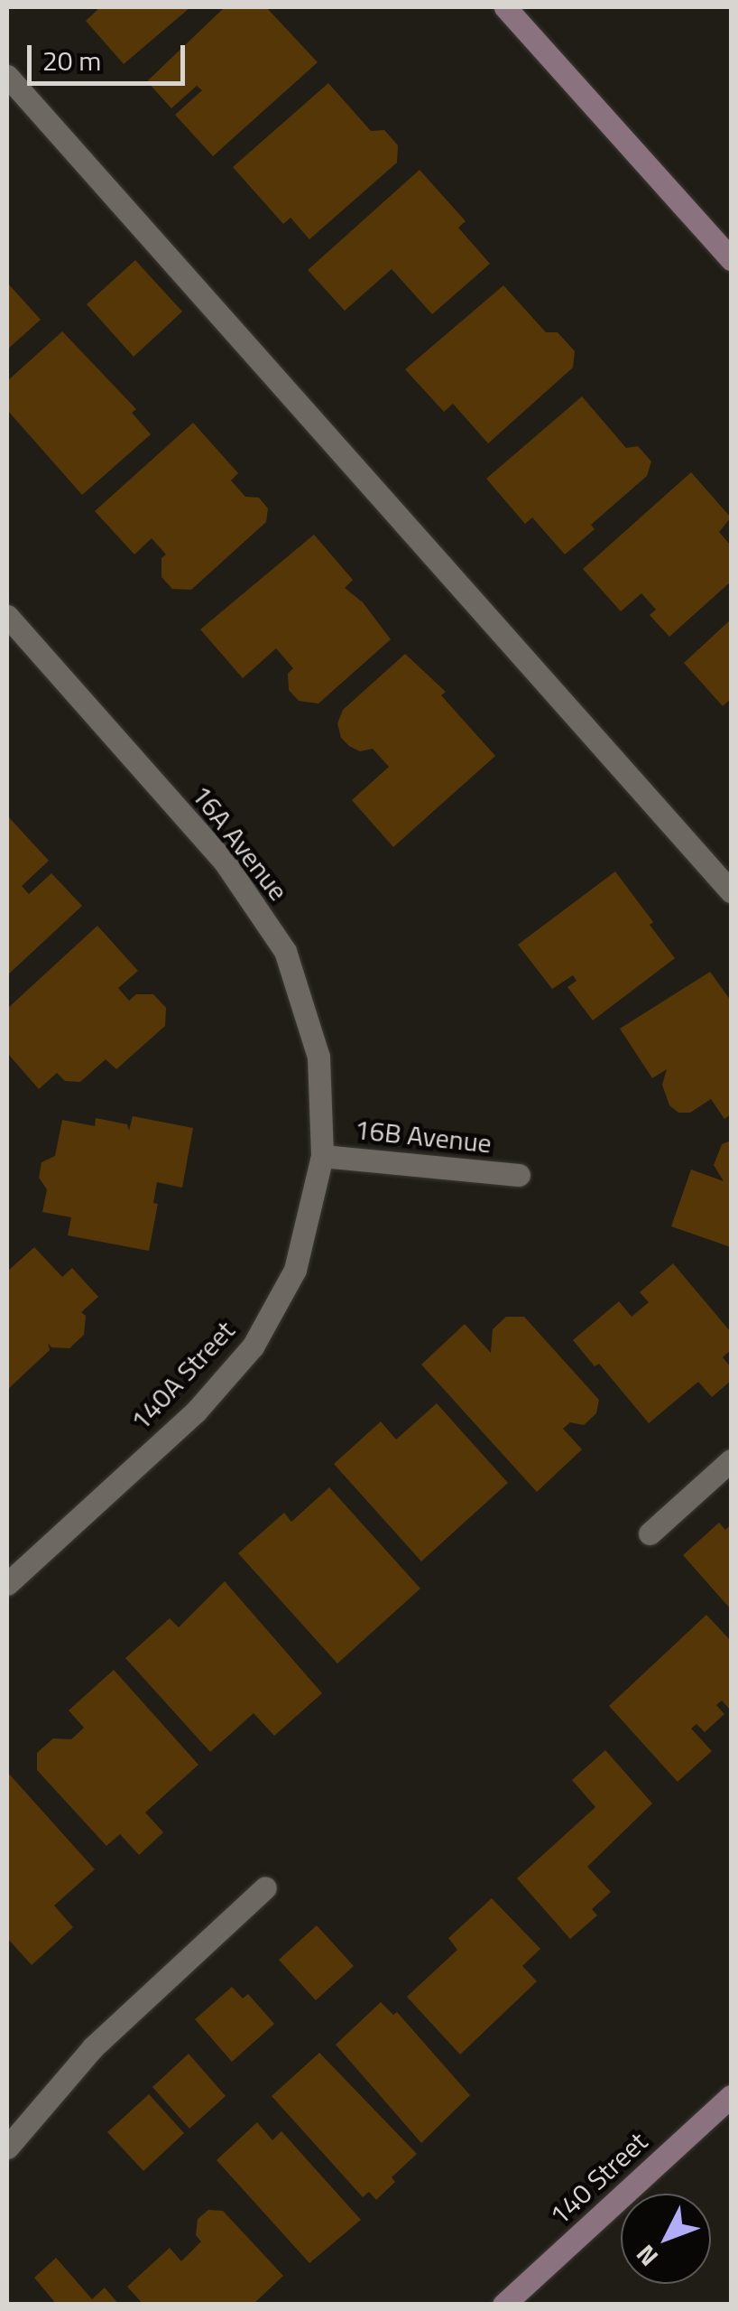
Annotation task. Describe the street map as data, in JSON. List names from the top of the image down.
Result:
{
  "streets": {
    "main road": ["140 Street"],
    "street": ["16A Avenue", "16B Avenue", "140A Street"]
  },
  "crossings": [
    ["16A Avenue", "16B Avenue"],
    ["16A Avenue", "140A Street"],
    ["16B Avenue", "140A Street"]
  ],
  "scale_bar": "20 m",
  "north": "bottom left"
}
